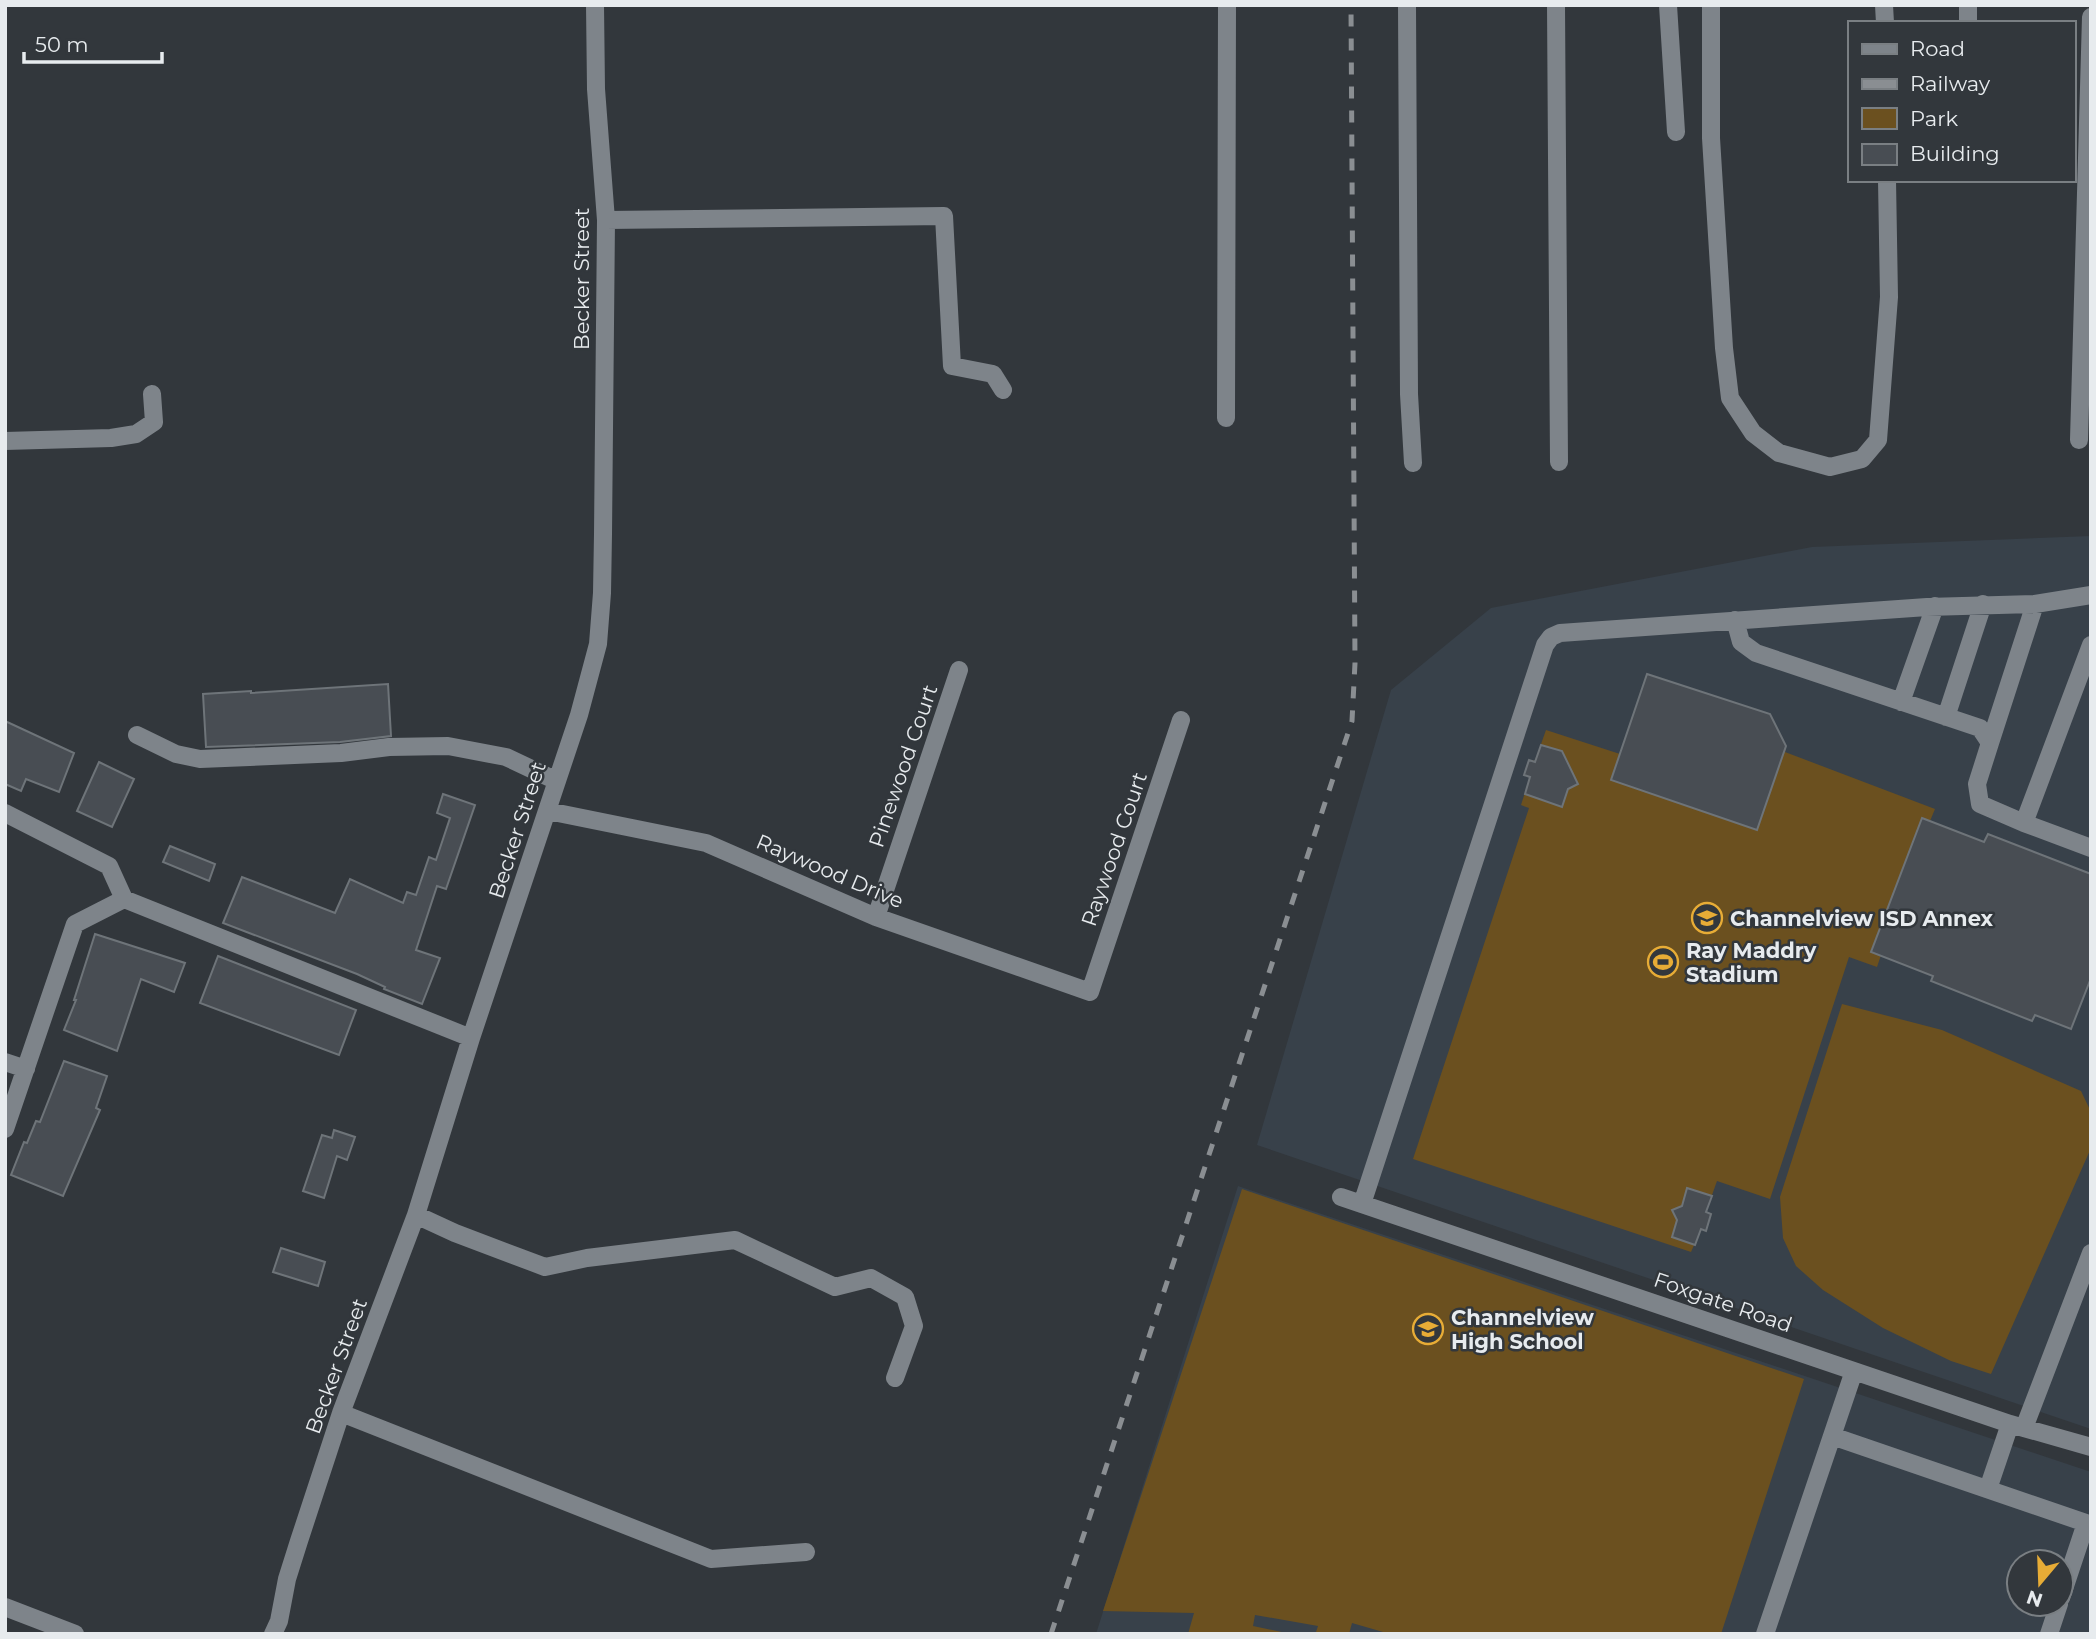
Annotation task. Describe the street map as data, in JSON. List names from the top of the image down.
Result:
{
  "streets": {
    "street": [
      "Becker Street",
      "Pinewood Court",
      "Raywood Court",
      "Raywood Drive",
      "Foxgate Road"
    ]
  },
  "crossings": [
    ["Becker Street", "Raywood Drive"],
    ["Pinewood Court", "Raywood Drive"],
    ["Raywood Court", "Raywood Drive"]
  ],
  "places": {
    "school or university": ["Channelview ISD Annex", "Channelview High School"],
    "sports": ["Ray Maddry Stadium"]
  },
  "legend": [
    "Road",
    "Railway",
    "Park",
    "Building"
  ],
  "scale_bar": "50 m",
  "north": "bottom"
}
